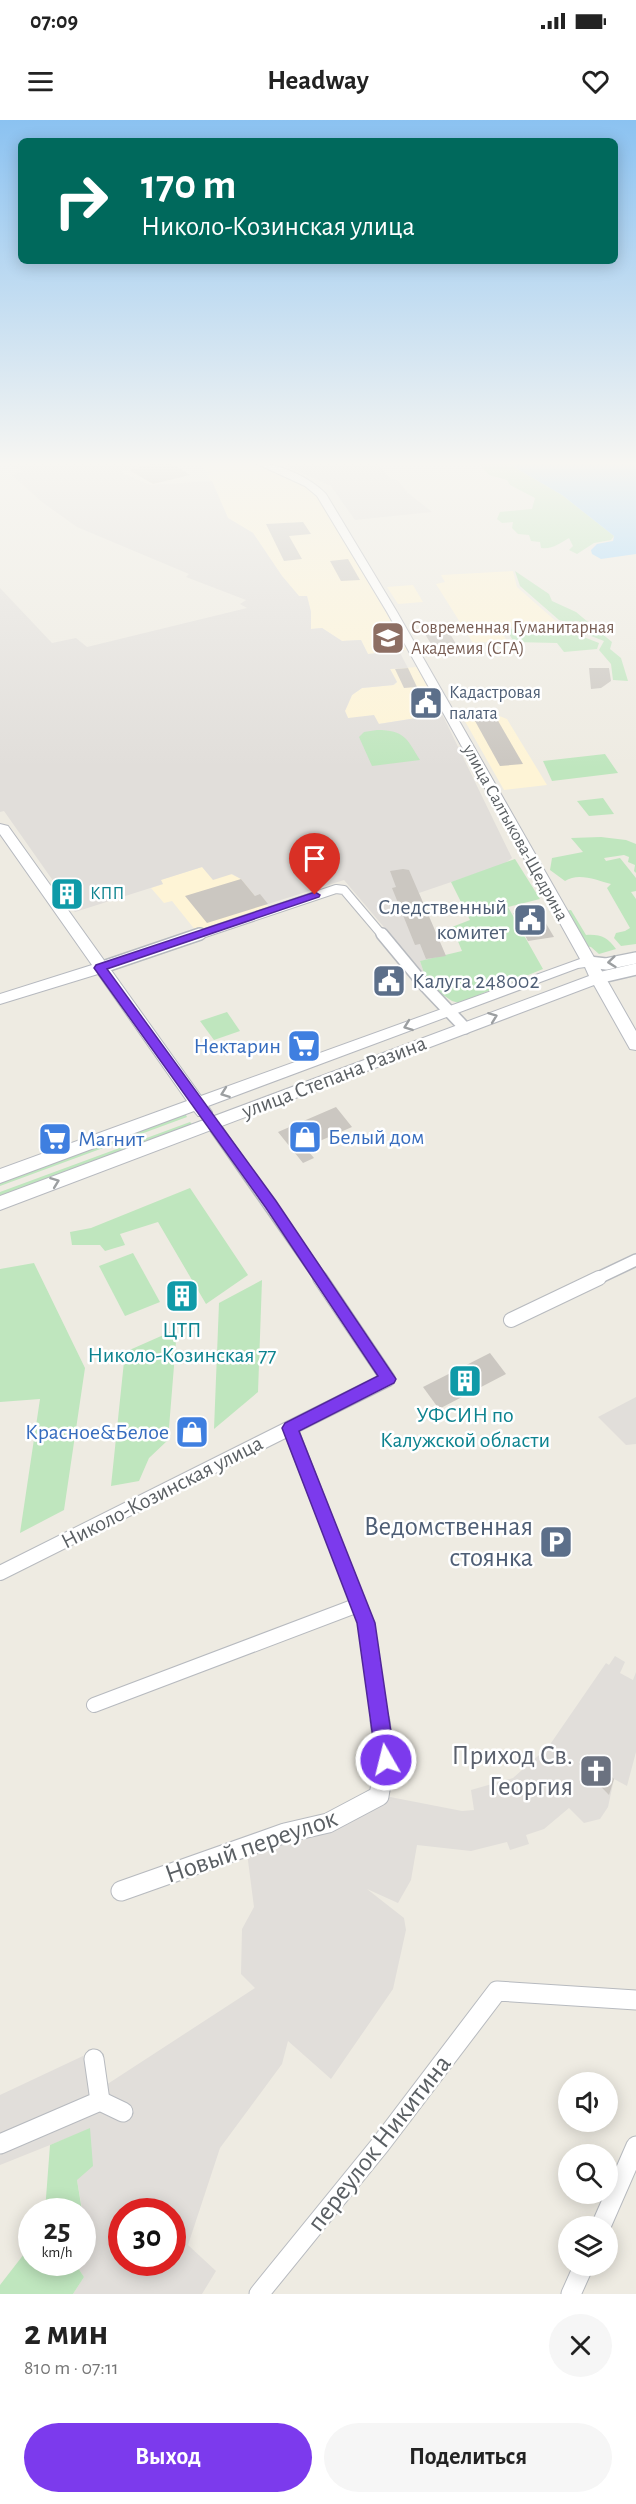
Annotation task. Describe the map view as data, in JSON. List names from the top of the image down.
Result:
{
  "streets": {
    "main road": ["улица Салтыкова-Щедрина", "улица Степана Разина"],
    "street": ["Николо-Козинская улица", "Новый переулок", "переулок Никитина"]
  },
  "crossings": [
    ["улица Салтыкова-Щедрина", "улица Степана Разина"],
    ["улица Степана Разина", "Николо-Козинская улица"]
  ],
  "places": {
    "school or university": ["Современная Гуманитарная Академия (СГА)"],
    "public building": ["Кадастровая палата", "Следственный комитет", "Калуга 248002"],
    "building": ["КПП", "ЦТП Николо-Козинская 77", "УФСИН по Калужской области"],
    "supermarket": ["Нектарин", "Магнит"],
    "shop": ["Белый дом", "Красное&Белое"],
    "parking": ["Ведомственная стоянка"],
    "church": ["Приход Св. Георгия"]
  },
  "page": {
    "status": "07:09",
    "header": "Headway",
    "turn": ["170 m", "Николо-Козинская улица"],
    "speed": "25 km/h",
    "limit": "30",
    "heading": ["2 мин", "810 m · 07:11"],
    "buttons": ["Выход", "Поделиться"]
  }
}
